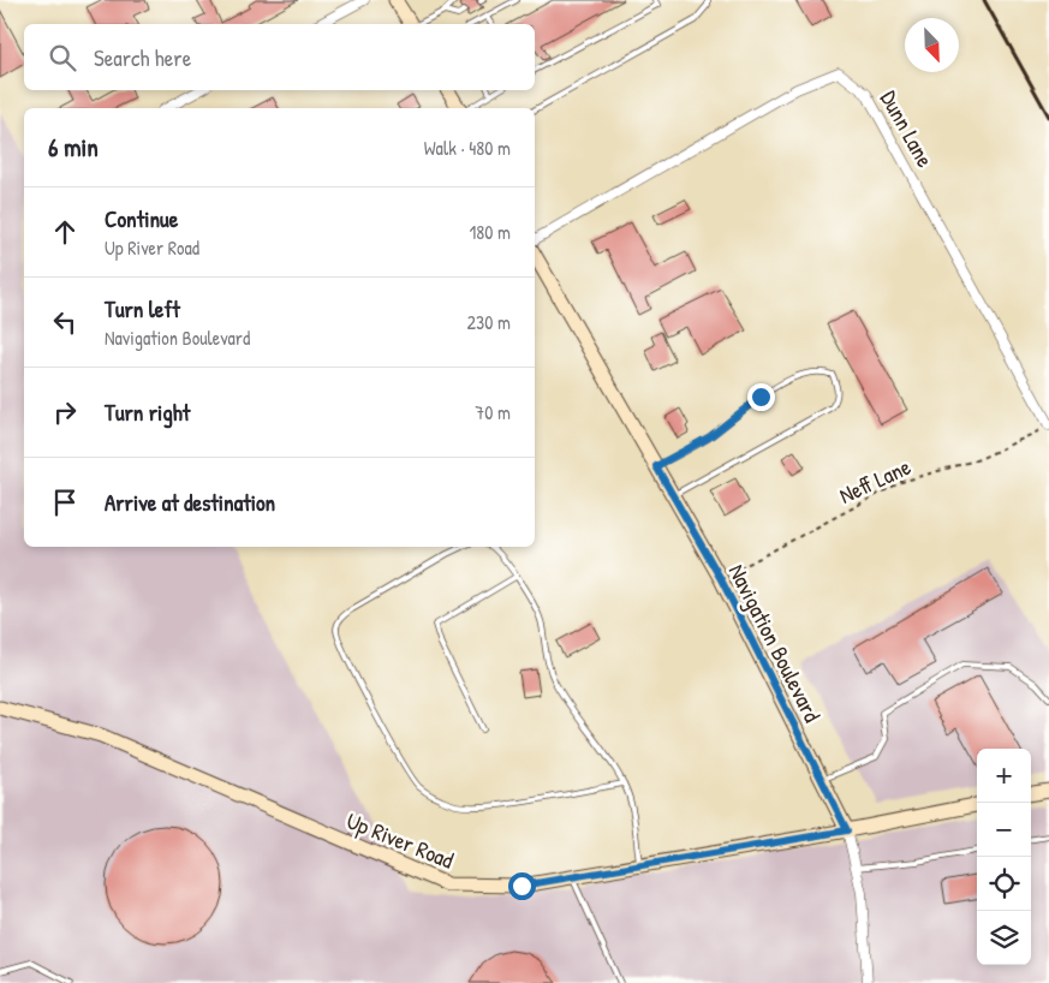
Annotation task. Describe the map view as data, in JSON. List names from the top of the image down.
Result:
{
  "streets": {
    "street": ["Dunn Lane", "Navigation Boulevard", "Up River Road"],
    "path": ["Neff Lane"]
  },
  "crossings": [
    ["Dunn Lane", "Neff Lane"],
    ["Neff Lane", "Navigation Boulevard"],
    ["Navigation Boulevard", "Up River Road"]
  ],
  "north": "bottom right",
  "page": {
    "search": "Search here",
    "heading": ["6 min", "Walk · 480 m"],
    "list": [
      ["Continue", "Up River Road", "180 m"],
      ["Turn left", "Navigation Boulevard", "230 m"],
      ["Turn right", "70 m"],
      "Arrive at destination"
    ],
    "map_buttons": ["+", "−"]
  }
}
